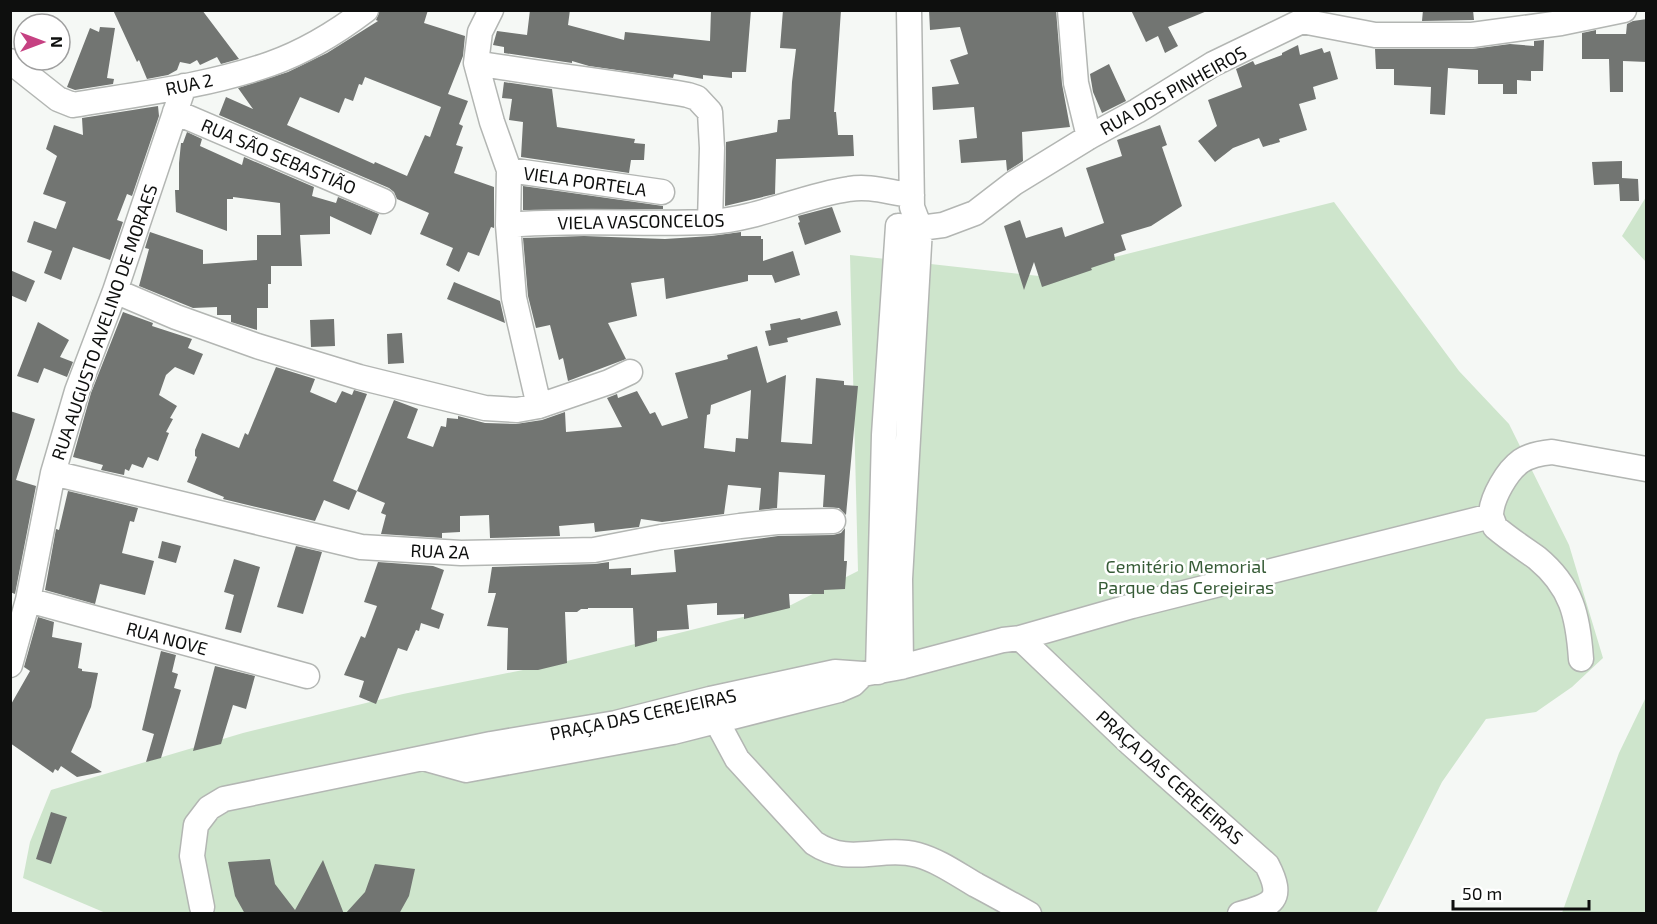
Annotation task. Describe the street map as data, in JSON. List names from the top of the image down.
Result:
{
  "streets": {
    "street": [
      "RUA 2",
      "RUA DOS PINHEIROS",
      "RUA SÃO SEBASTIÃO",
      "VIELA PORTELA",
      "VIELA VASCONCELOS",
      "RUA AUGUSTO AVELINO DE MORAES",
      "RUA 2A",
      "RUA NOVE",
      "PRAÇA DAS CEREJEIRAS"
    ]
  },
  "crossings": [
    ["RUA 2", "RUA AUGUSTO AVELINO DE MORAES"],
    ["RUA DOS PINHEIROS", "VIELA VASCONCELOS"],
    ["RUA SÃO SEBASTIÃO", "RUA AUGUSTO AVELINO DE MORAES"],
    ["RUA AUGUSTO AVELINO DE MORAES", "RUA 2A"],
    ["RUA AUGUSTO AVELINO DE MORAES", "RUA NOVE"]
  ],
  "parks": ["Cemitério Memorial Parque das Cerejeiras"],
  "scale_bar": "50 m",
  "north": "right"
}
